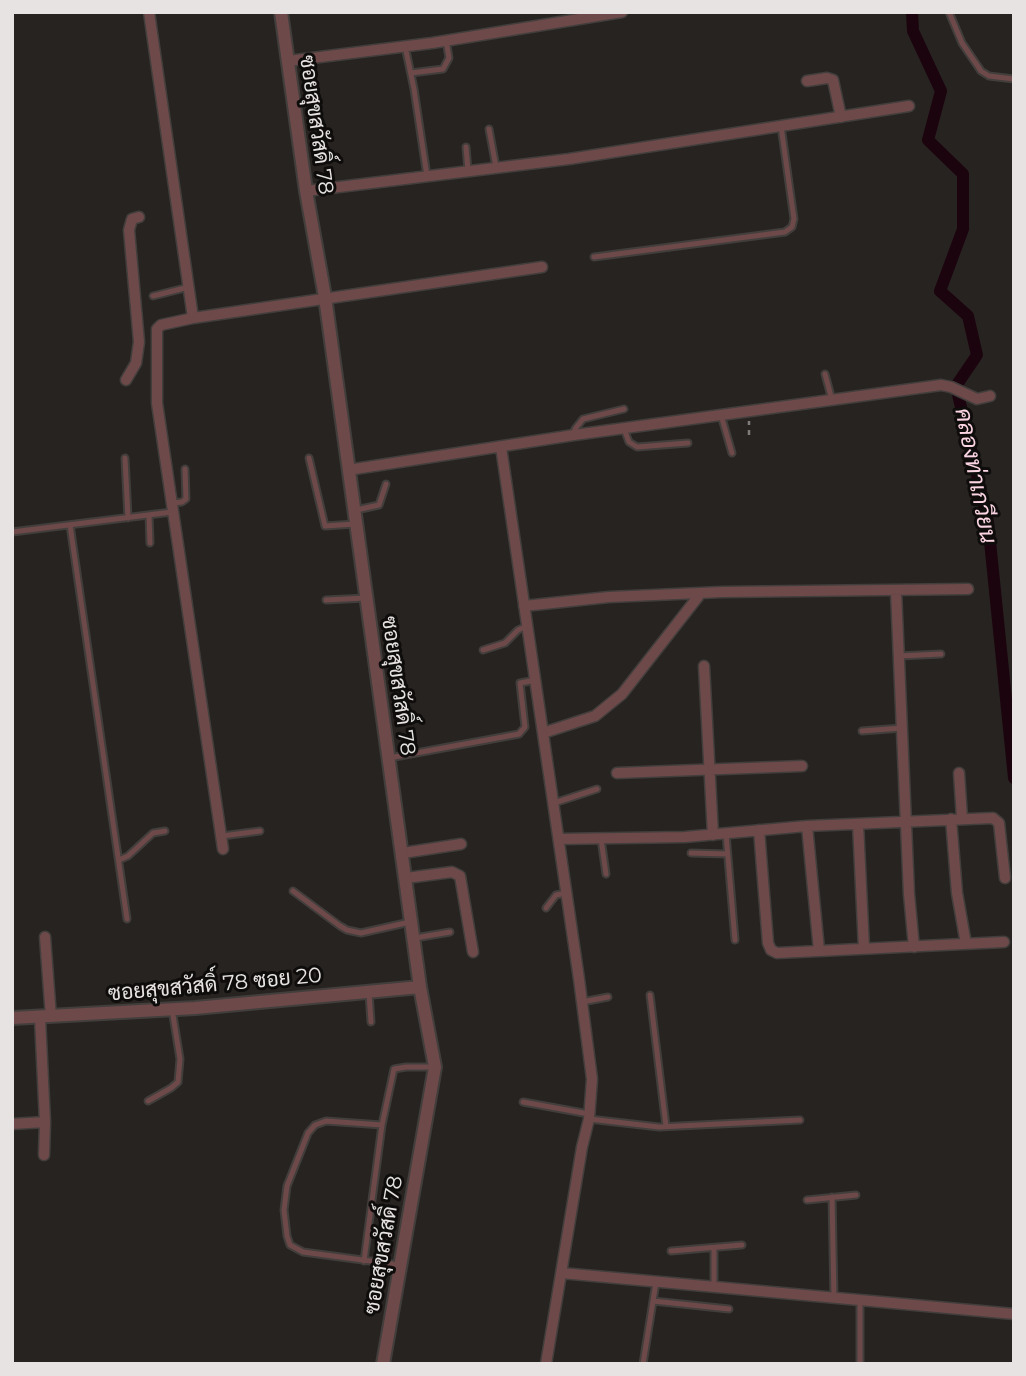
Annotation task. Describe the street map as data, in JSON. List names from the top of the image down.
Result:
{
  "streets": {
    "street": ["ซอยสุขสวัสดิ์ 78", "ซอยสุขสวัสดิ์ 78 ซอย 20"]
  },
  "crossings": [
    ["ซอยสุขสวัสดิ์ 78", "ซอยสุขสวัสดิ์ 78 ซอย 20"]
  ],
  "water": ["คลองท่าเกวียน"]
}
